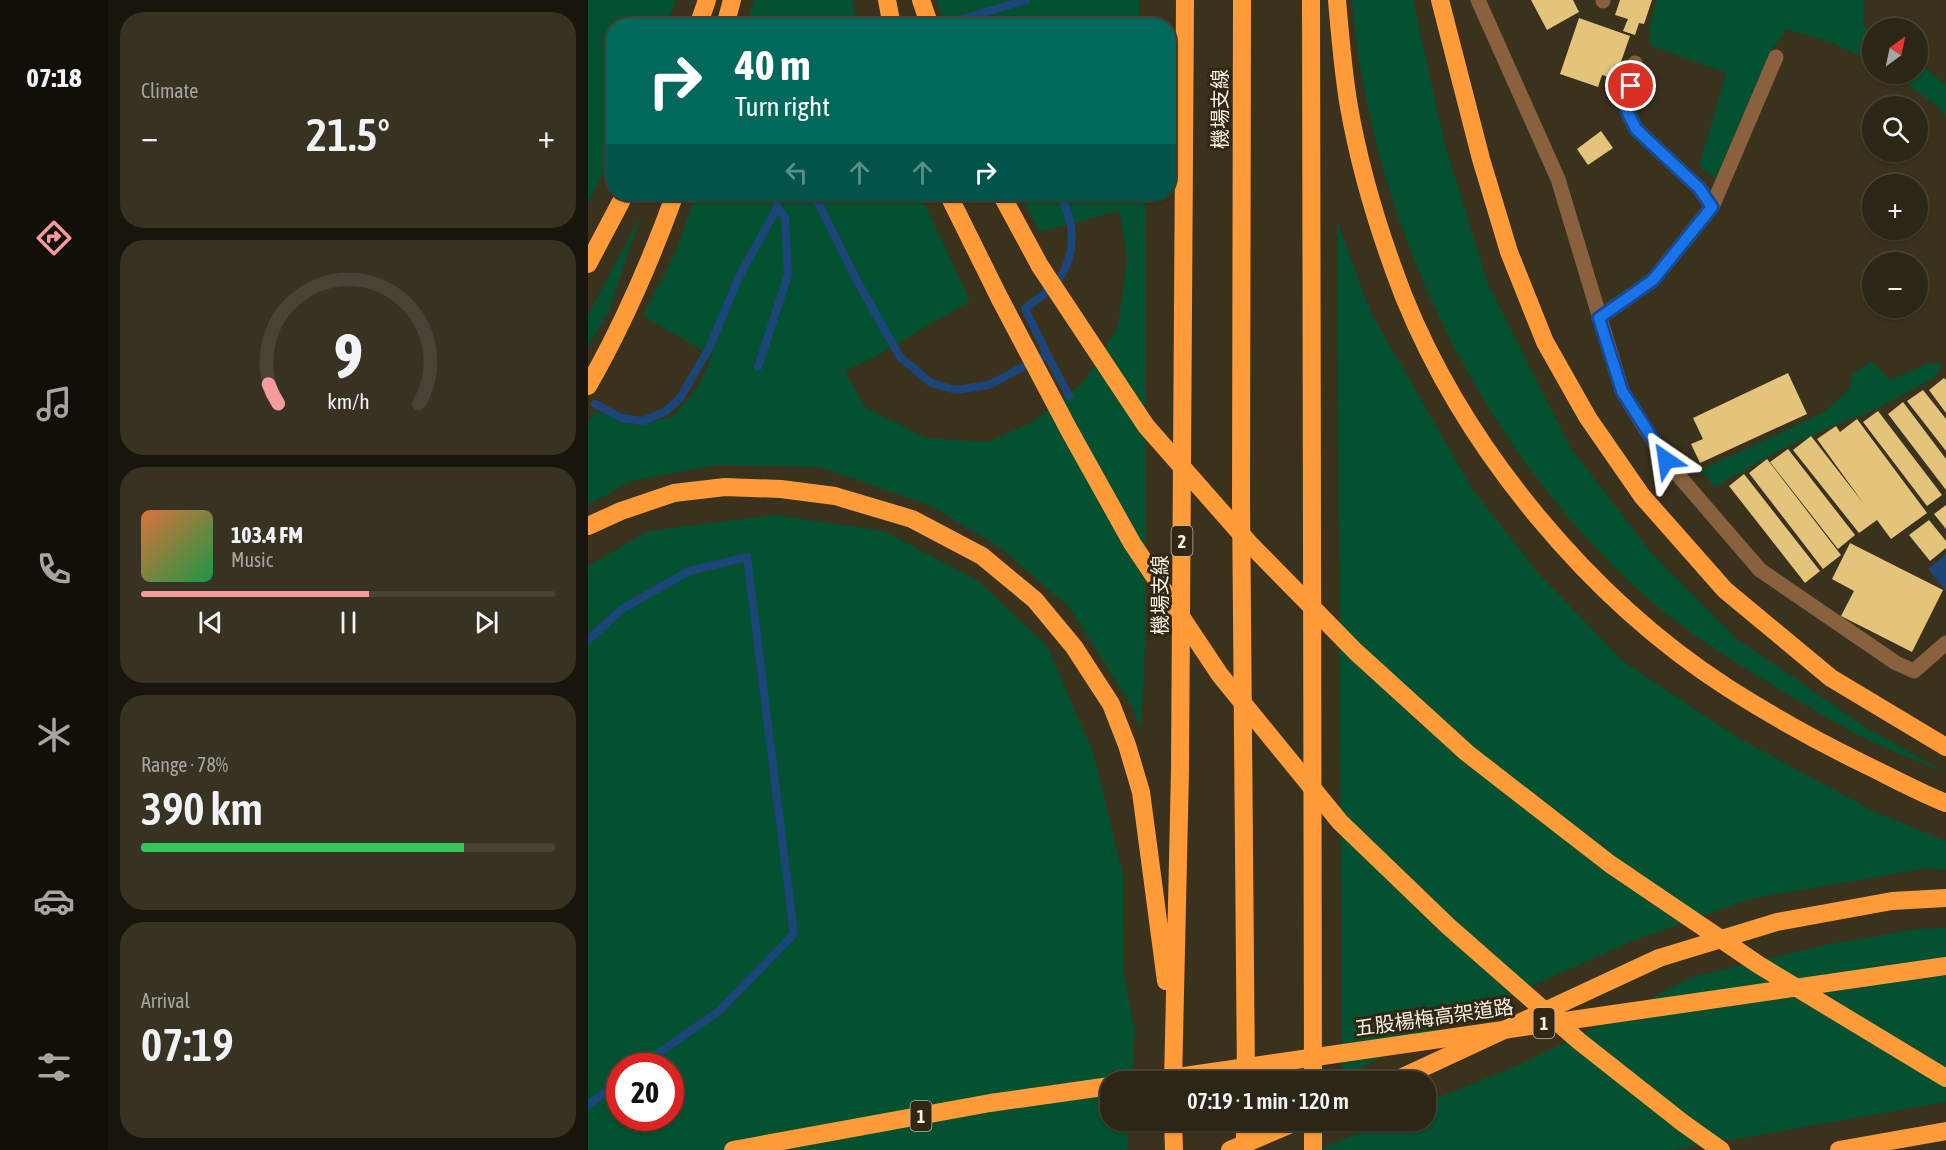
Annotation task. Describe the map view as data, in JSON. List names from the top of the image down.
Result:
{
  "streets": {
    "highway": [
      "機場支線",
      "2",
      "五股楊梅高架道路",
      "1"
    ]
  },
  "north": "top right",
  "page": {
    "tabs": "07:18",
    "tile": [
      "Climate",
      ["Range · 78%", "390 km"],
      ["Arrival", "07:19"]
    ],
    "map_buttons": ["+", "−"],
    "turn": ["40 m", "Turn right"],
    "heat": ["−", "21.5°", "+"],
    "song": ["103.4 FM", "Music"],
    "limit": "20",
    "trip": "07:19 · 1 min · 120 m",
    "gauge": ["9", "km/h"]
  }
}
